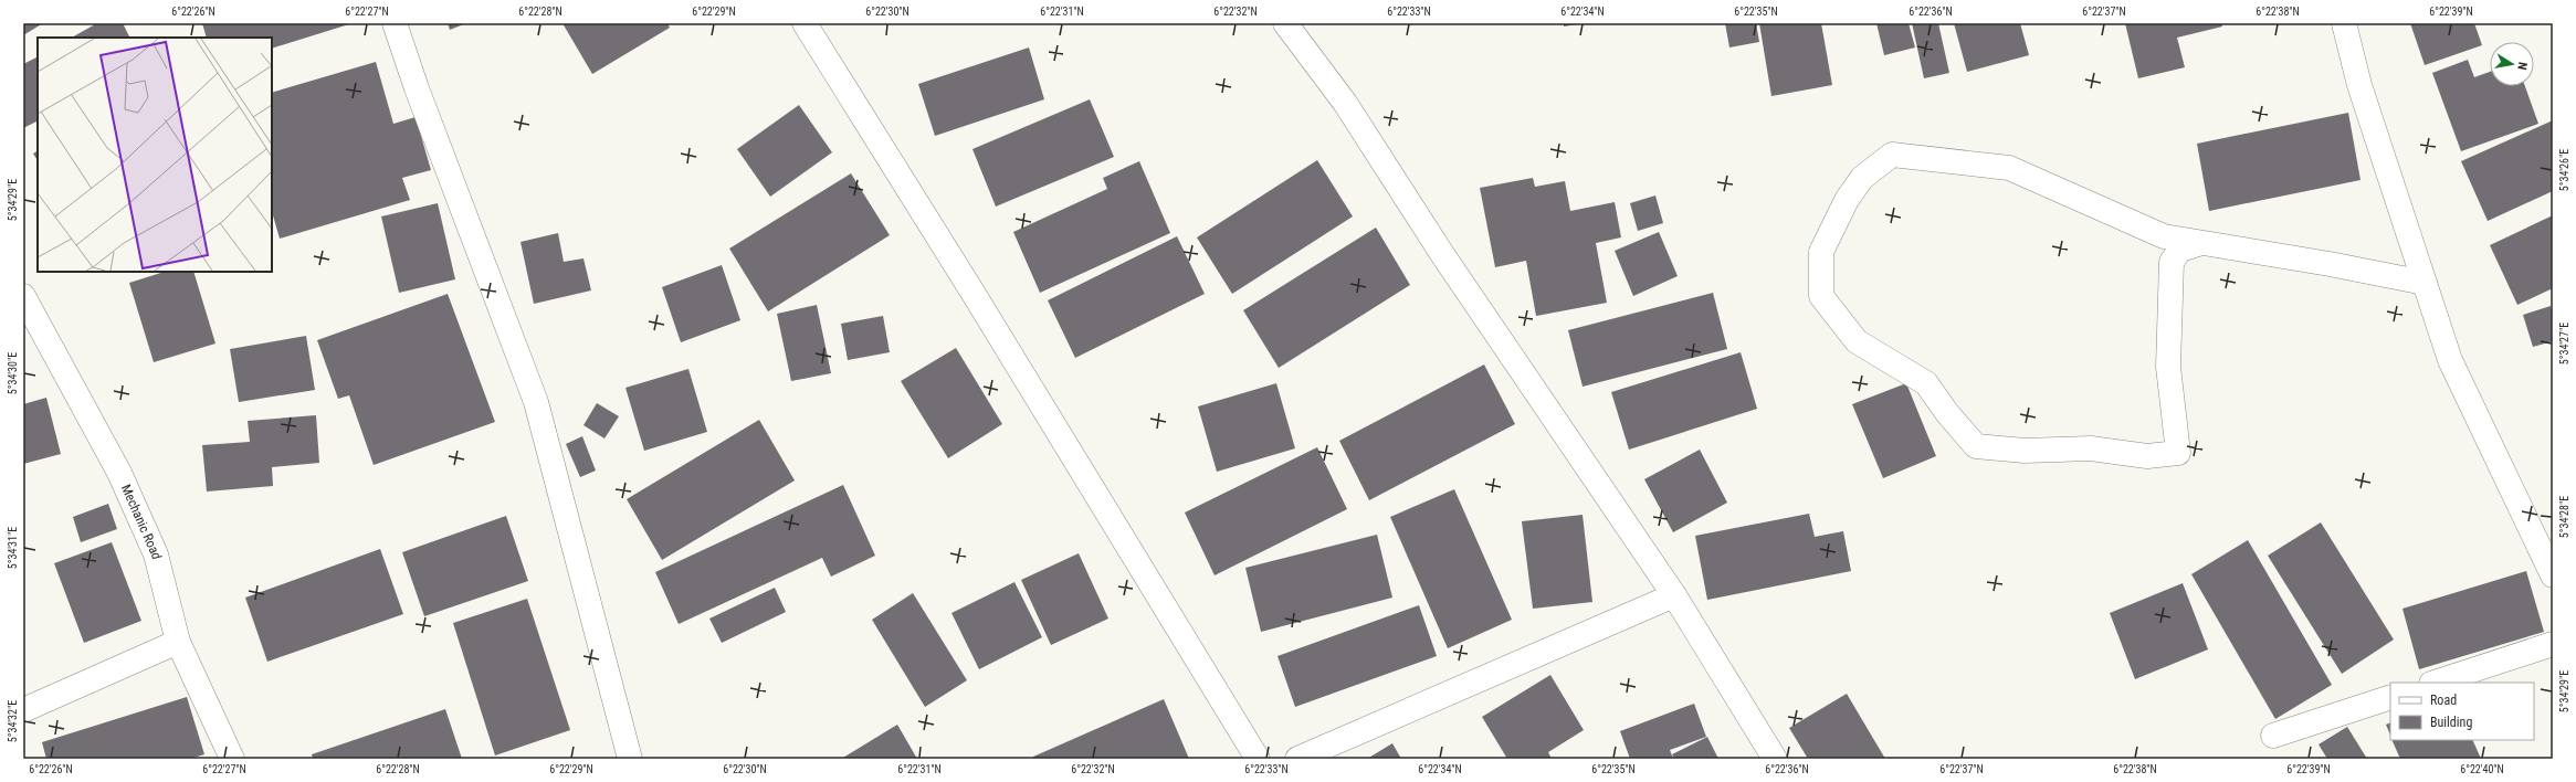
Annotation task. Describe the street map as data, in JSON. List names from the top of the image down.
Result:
{
  "streets": {
    "street": ["Mechanic Road"]
  },
  "legend": ["Road", "Building"],
  "north": "right",
  "coordinates": [
    "6°22'26\"N",
    "6°22'27\"N",
    "6°22'28\"N",
    "6°22'29\"N",
    "6°22'30\"N",
    "6°22'31\"N",
    "6°22'32\"N",
    "6°22'33\"N",
    "6°22'34\"N",
    "6°22'35\"N",
    "6°22'36\"N",
    "6°22'37\"N",
    "6°22'38\"N",
    "6°22'39\"N",
    "5°34'26\"E",
    "5°34'29\"E",
    "5°34'27\"E",
    "5°34'30\"E",
    "5°34'28\"E",
    "5°34'31\"E",
    "5°34'32\"E",
    "6°22'40\"N"
  ]
}
